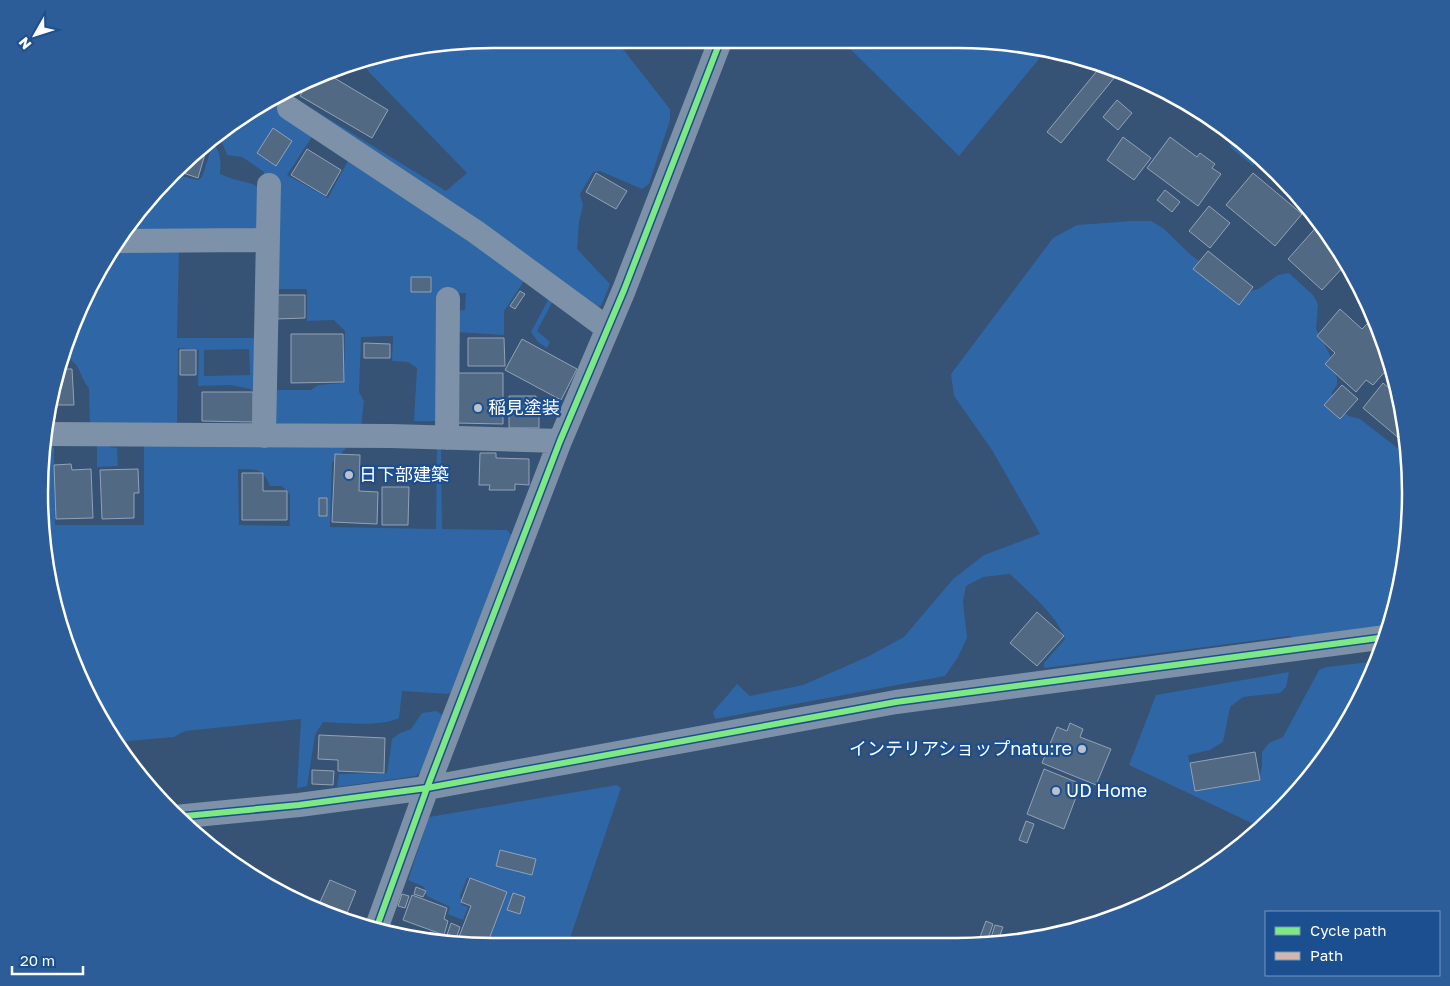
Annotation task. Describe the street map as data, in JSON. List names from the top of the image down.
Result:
{
  "places": [
    "稲見塗装",
    "日下部建築",
    "インテリアショップnatu:re",
    "UD Home"
  ],
  "legend": ["Cycle path", "Path"],
  "scale_bar": "20 m",
  "north": "bottom left"
}
